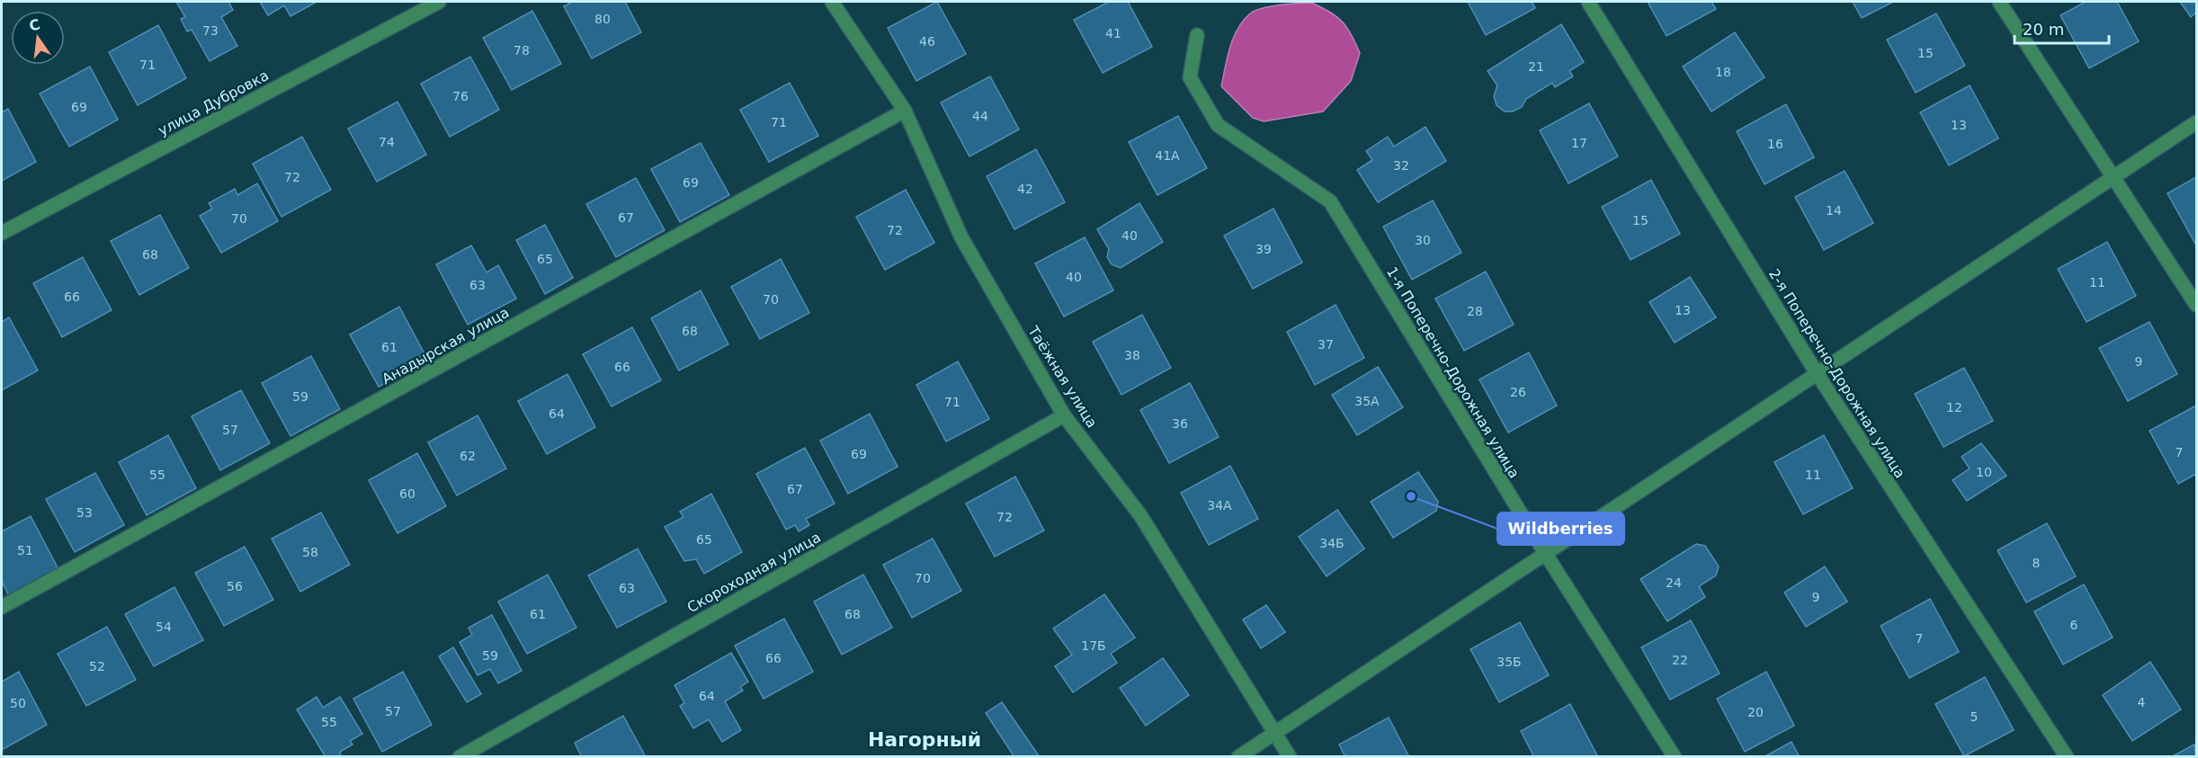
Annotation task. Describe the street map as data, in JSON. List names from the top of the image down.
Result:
{
  "streets": {
    "street": [
      "улица Дубровка",
      "Анадырская улица",
      "1-я Поперечно-Дорожная улица",
      "2-я Поперечно-Дорожная улица",
      "Таёжная улица",
      "Скороходная улица"
    ]
  },
  "crossings": [
    ["Анадырская улица", "Таёжная улица"],
    ["Таёжная улица", "Скороходная улица"]
  ],
  "districts": ["Нагорный"],
  "places": ["Wildberries"],
  "house_numbers": [
    "80",
    "73",
    "41",
    "46",
    "78",
    "15",
    "71",
    "21",
    "18",
    "76",
    "69",
    "44",
    "71",
    "13",
    "74",
    "17",
    "16",
    "41А",
    "32",
    "72",
    "69",
    "42",
    "14",
    "67",
    "70",
    "15",
    "72",
    "40",
    "30",
    "39",
    "68",
    "65",
    "40",
    "11",
    "63",
    "66",
    "70",
    "13",
    "28",
    "68",
    "37",
    "61",
    "38",
    "9",
    "66",
    "26",
    "59",
    "35А",
    "71",
    "12",
    "64",
    "36",
    "57",
    "7",
    "69",
    "62",
    "10",
    "55",
    "11",
    "67",
    "60",
    "34А",
    "53",
    "72",
    "65",
    "34Б",
    "51",
    "58",
    "8",
    "70",
    "24",
    "56",
    "63",
    "9",
    "61",
    "68",
    "6",
    "54",
    "7",
    "17Б",
    "59",
    "66",
    "22",
    "35Б",
    "52",
    "64",
    "4",
    "50",
    "57",
    "20",
    "5",
    "55"
  ],
  "scale_bar": "20 m",
  "north": "top"
}
